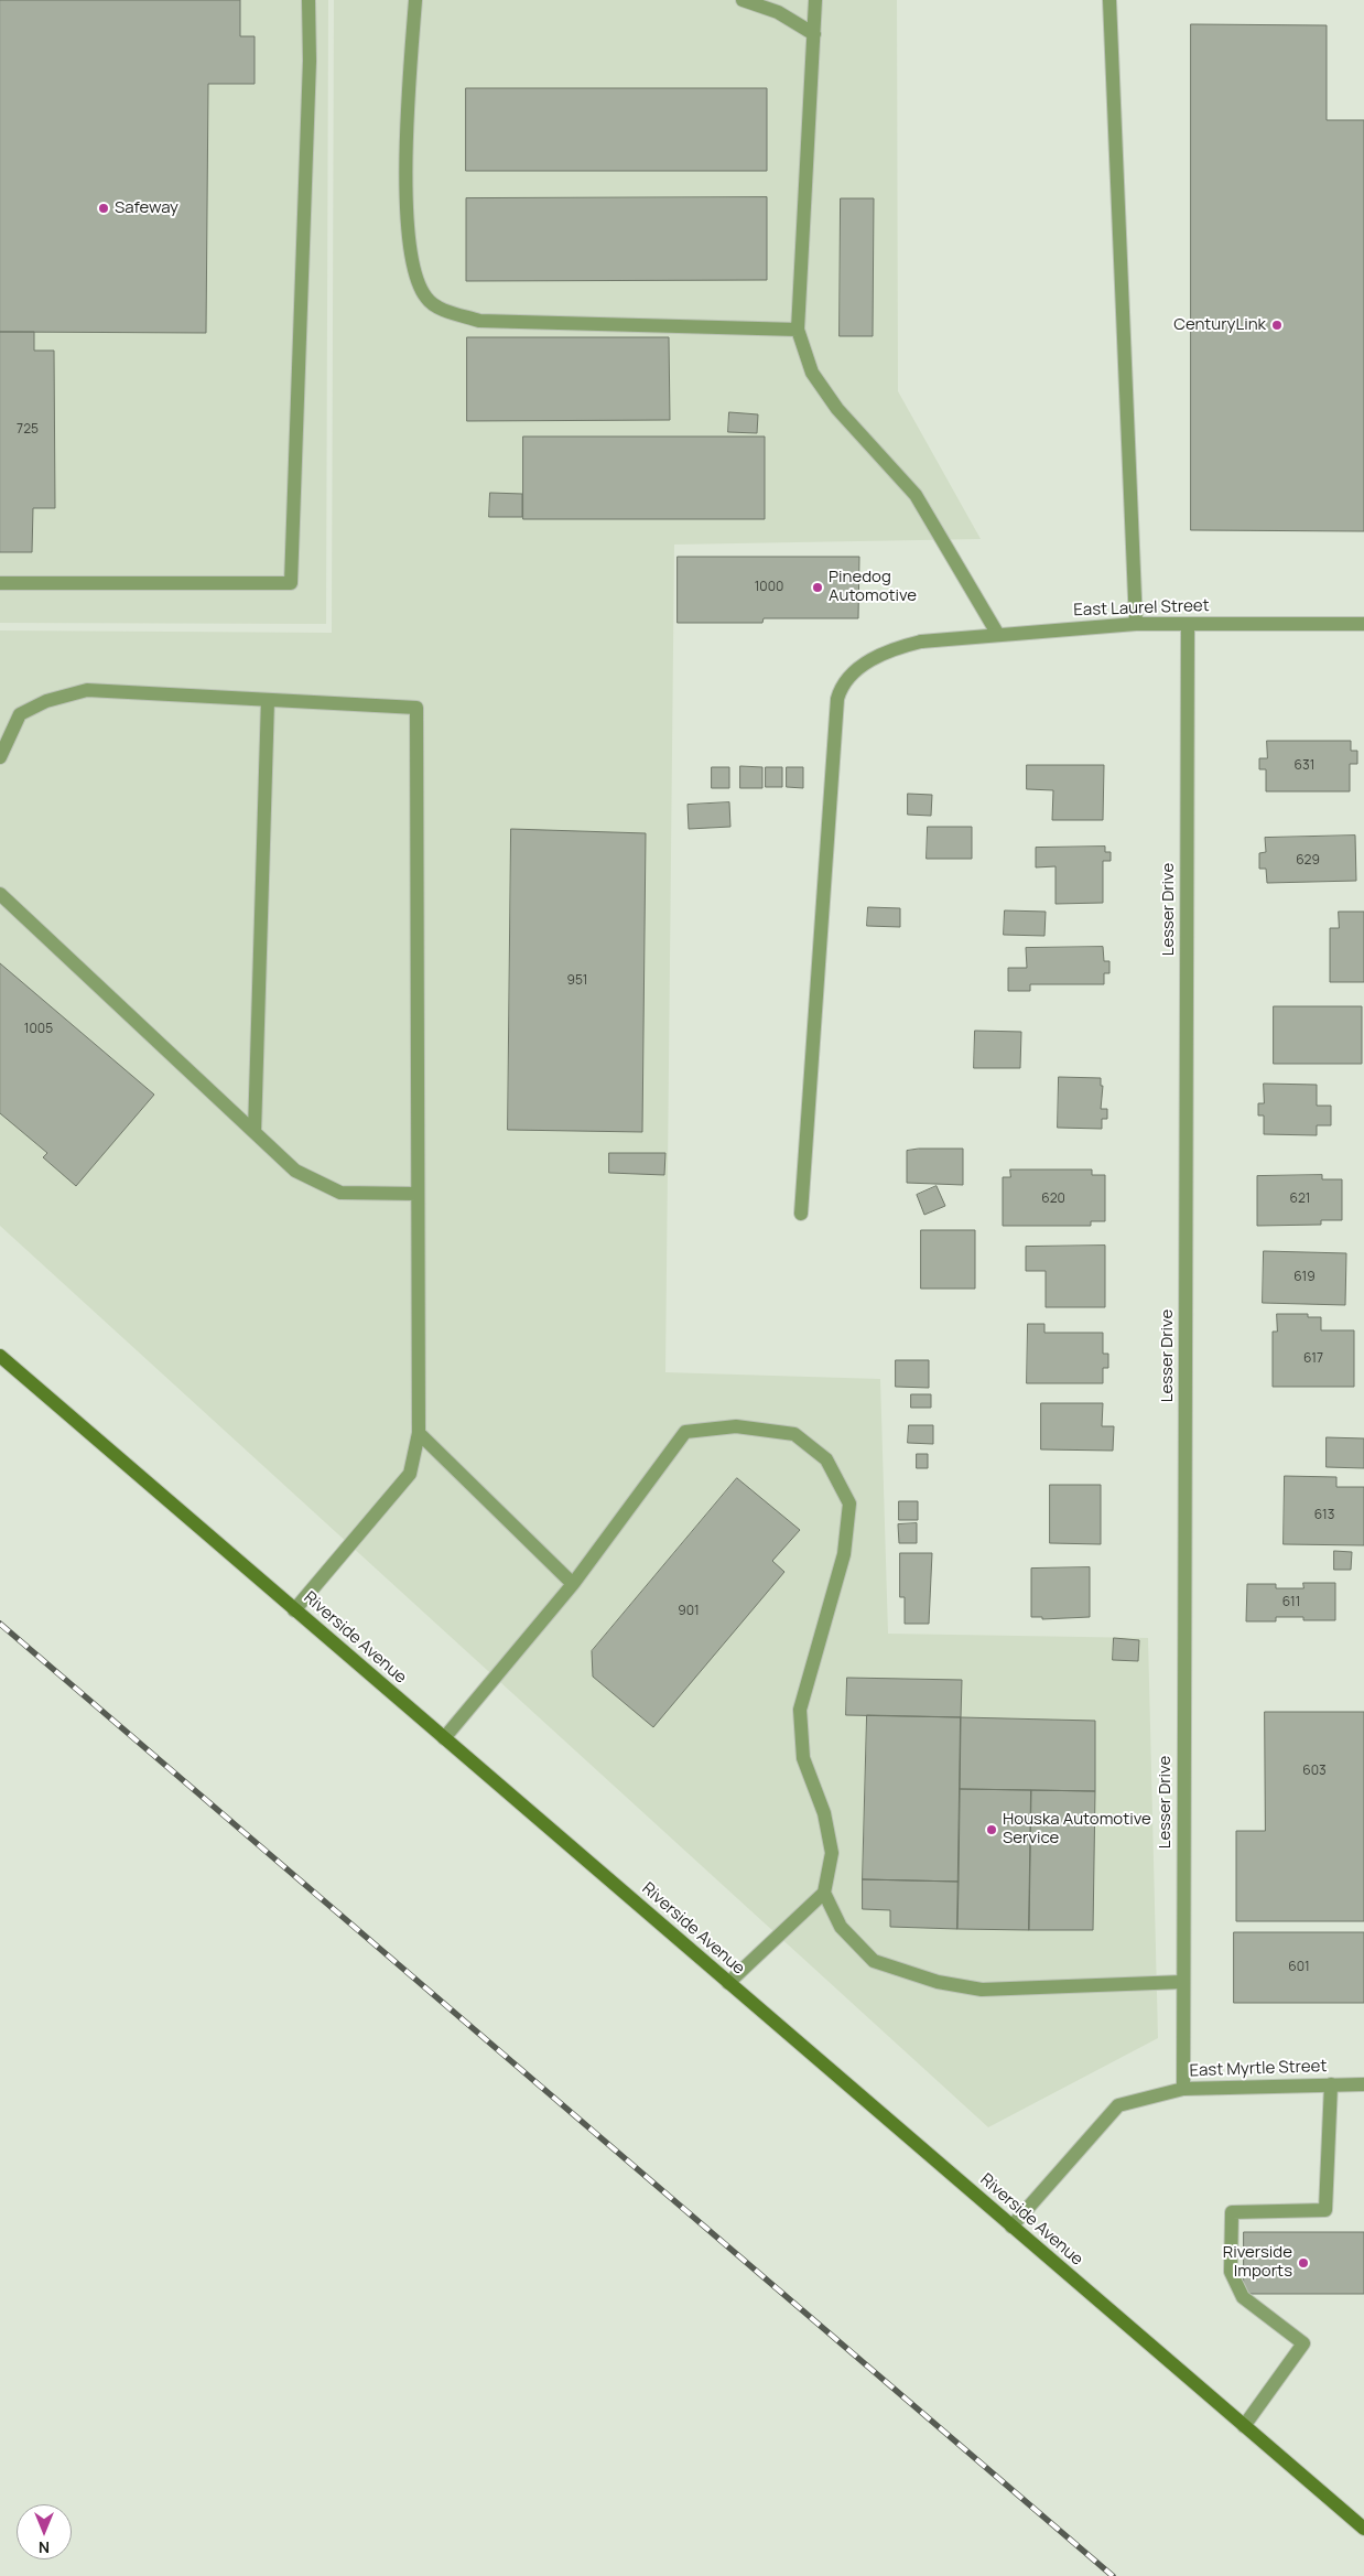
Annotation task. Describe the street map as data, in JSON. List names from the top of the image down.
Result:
{
  "streets": {
    "main road": ["Riverside Avenue"],
    "street": ["East Laurel Street", "Lesser Drive", "East Myrtle Street"]
  },
  "crossings": [
    ["East Laurel Street", "Lesser Drive"],
    ["Lesser Drive", "East Myrtle Street"],
    ["Riverside Avenue", "East Myrtle Street"]
  ],
  "places": [
    "Safeway",
    "CenturyLink",
    "Pinedog Automotive",
    "Houska Automotive Service",
    "Riverside Imports"
  ],
  "house_numbers": [
    "725",
    "1000",
    "631",
    "629",
    "951",
    "1005",
    "620",
    "621",
    "619",
    "617",
    "613",
    "611",
    "901",
    "603",
    "601"
  ],
  "north": "bottom"
}
